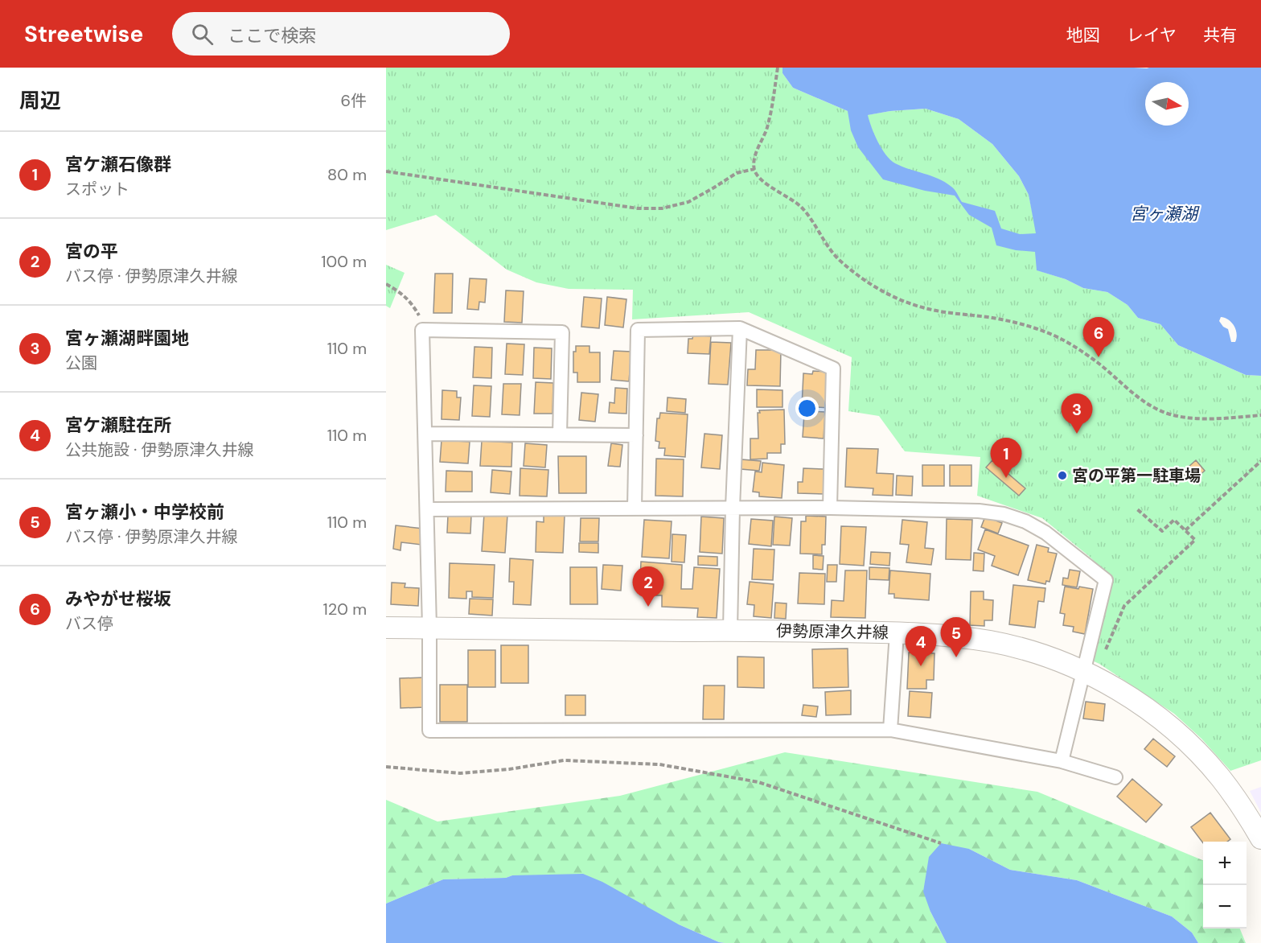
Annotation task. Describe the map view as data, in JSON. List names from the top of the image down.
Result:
{
  "streets": {
    "main road": ["伊勢原津久井線"]
  },
  "water": ["宮ヶ瀬湖"],
  "places": ["宮の平第一駐車場"],
  "north": "right",
  "page": {
    "header": "Streetwise",
    "search": "ここで検索",
    "nav": ["地図", "レイヤ", "共有"],
    "heading": ["周辺", "6件"],
    "list": [
      {
        "mark": "1",
        "name": "宮ケ瀬石像群",
        "note": "スポット",
        "value": "80 m"
      },
      {
        "mark": "2",
        "name": "宮の平",
        "note": "バス停 · 伊勢原津久井線",
        "value": "100 m"
      },
      {
        "mark": "3",
        "name": "宮ヶ瀬湖畔園地",
        "note": "公園",
        "value": "110 m"
      },
      {
        "mark": "4",
        "name": "宮ケ瀬駐在所",
        "note": "公共施設 · 伊勢原津久井線",
        "value": "110 m"
      },
      {
        "mark": "5",
        "name": "宮ヶ瀬小・中学校前",
        "note": "バス停 · 伊勢原津久井線",
        "value": "110 m"
      },
      {
        "mark": "6",
        "name": "みやがせ桜坂",
        "note": "バス停",
        "value": "120 m"
      }
    ],
    "pins": [
      "6",
      "3",
      "1",
      "2",
      "5",
      "4"
    ],
    "map_buttons": ["+", "−"]
  }
}
